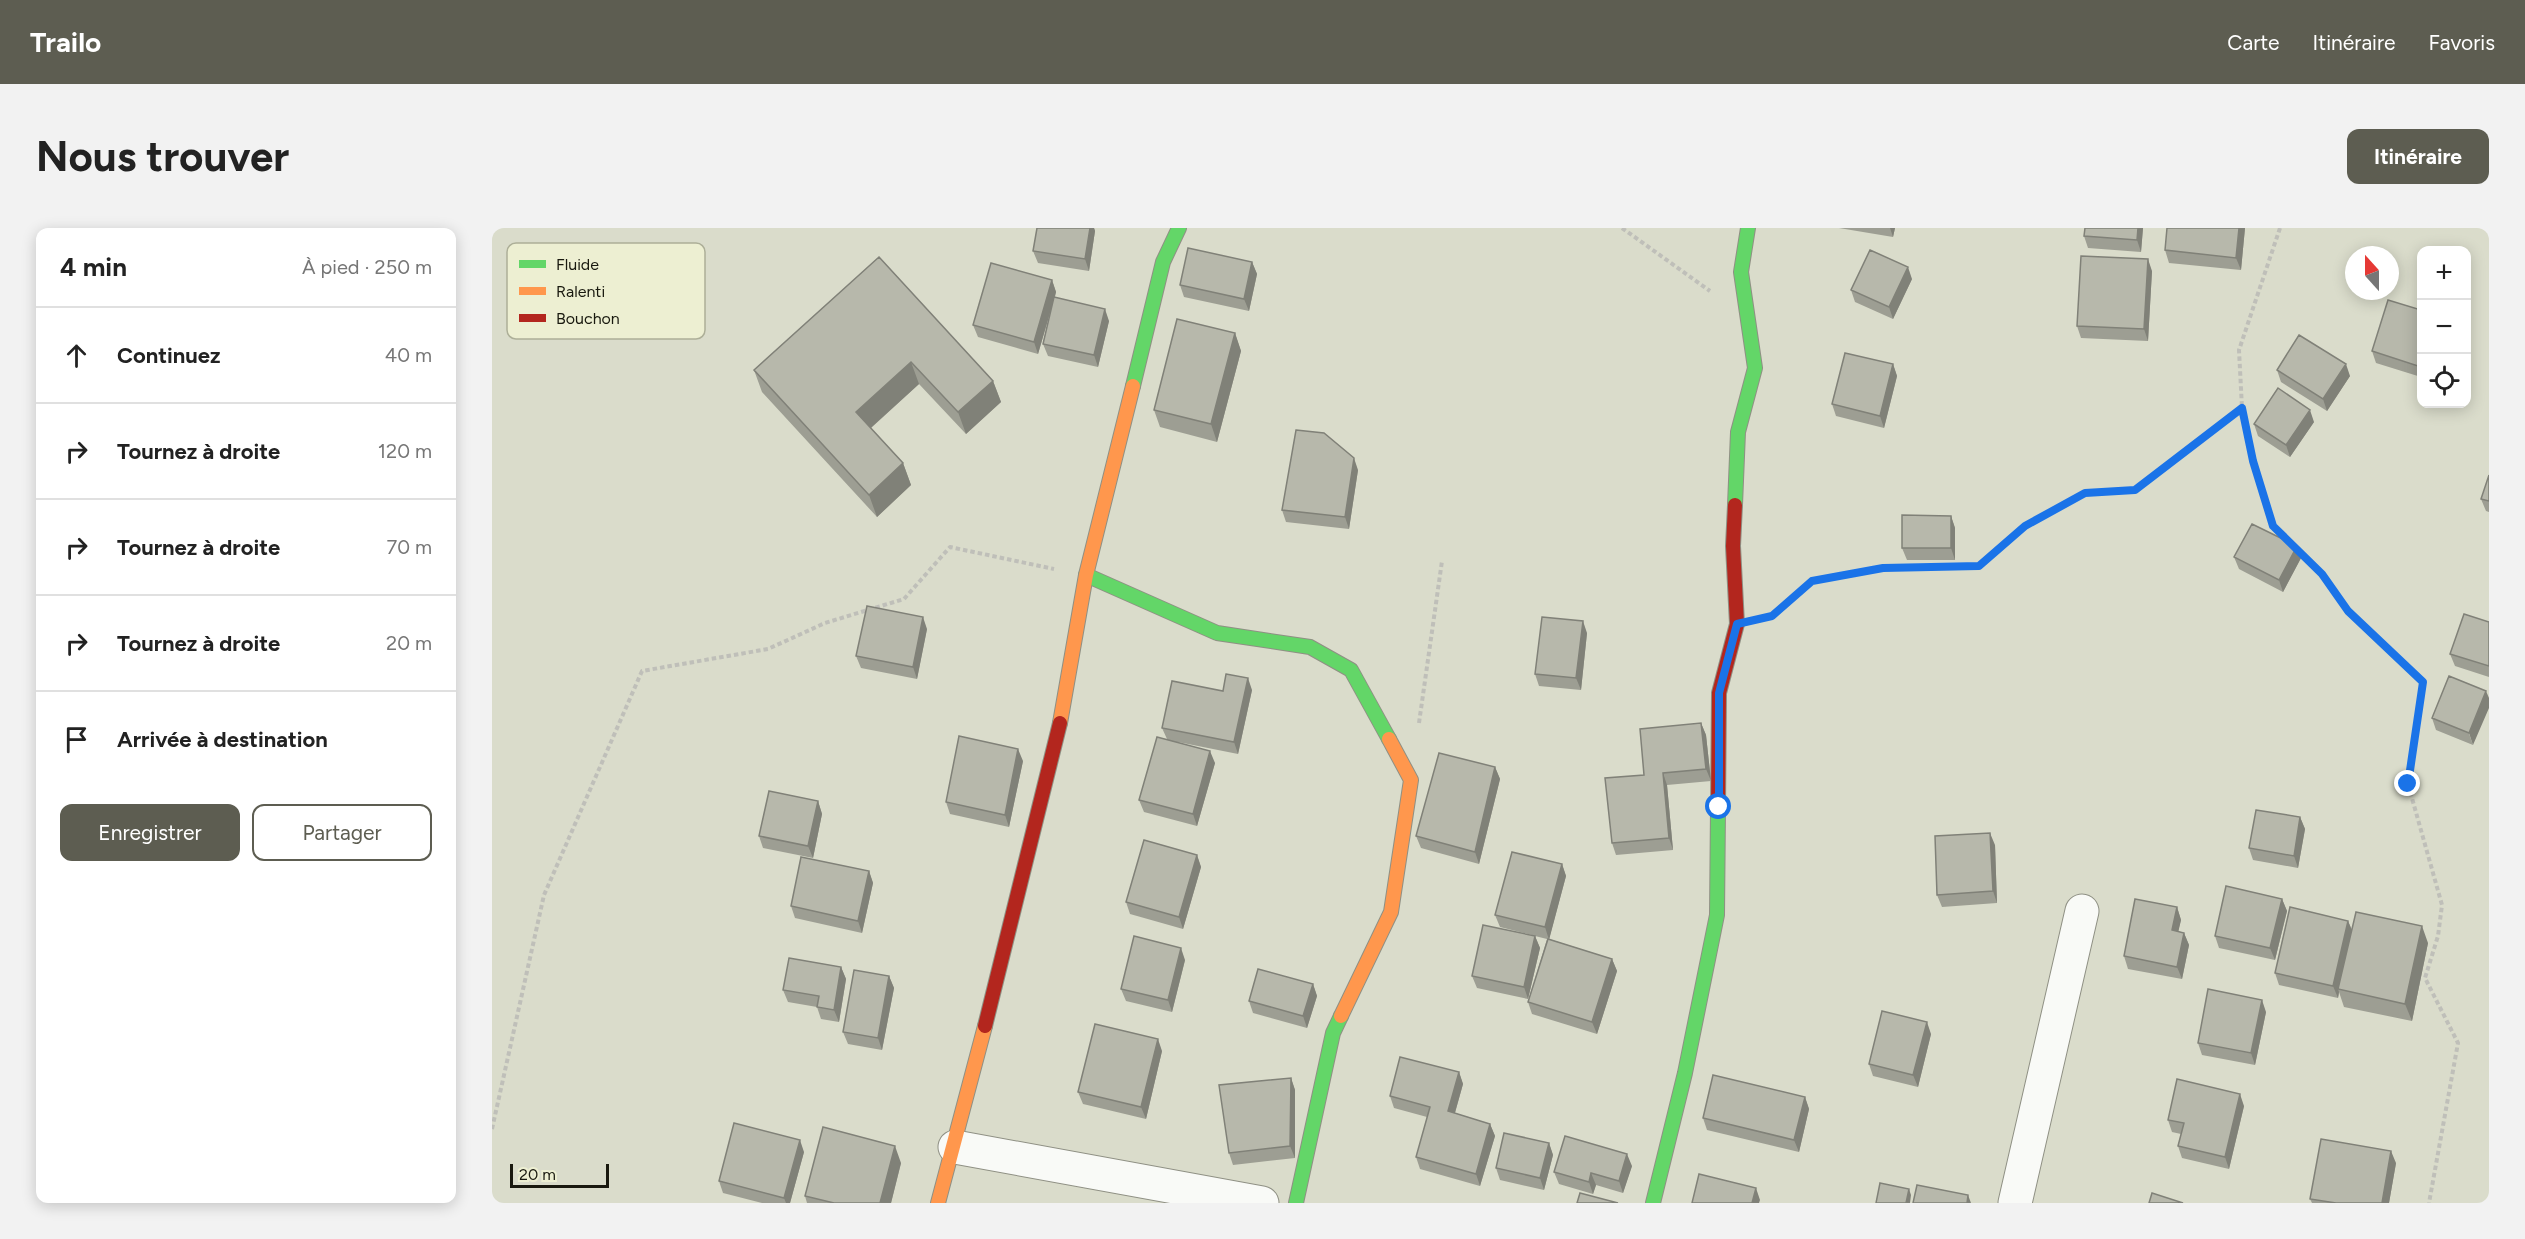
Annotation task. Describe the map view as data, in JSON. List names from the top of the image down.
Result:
{
  "legend": ["Fluide", "Ralenti", "Bouchon"],
  "scale_bar": "20 m",
  "north": "top",
  "page": {
    "header": "Trailo",
    "nav": ["Carte", "Itinéraire", "Favoris"],
    "buttons": [
      "Itinéraire",
      ["Enregistrer", "Partager"]
    ],
    "title": "Nous trouver",
    "heading": ["4 min", "À pied · 250 m"],
    "map_buttons": ["+", "−"],
    "list": [
      ["Continuez", "40 m"],
      ["Tournez à droite", "120 m"],
      ["Tournez à droite", "70 m"],
      ["Tournez à droite", "20 m"],
      "Arrivée à destination"
    ],
    "scale": "20 m"
  }
}
